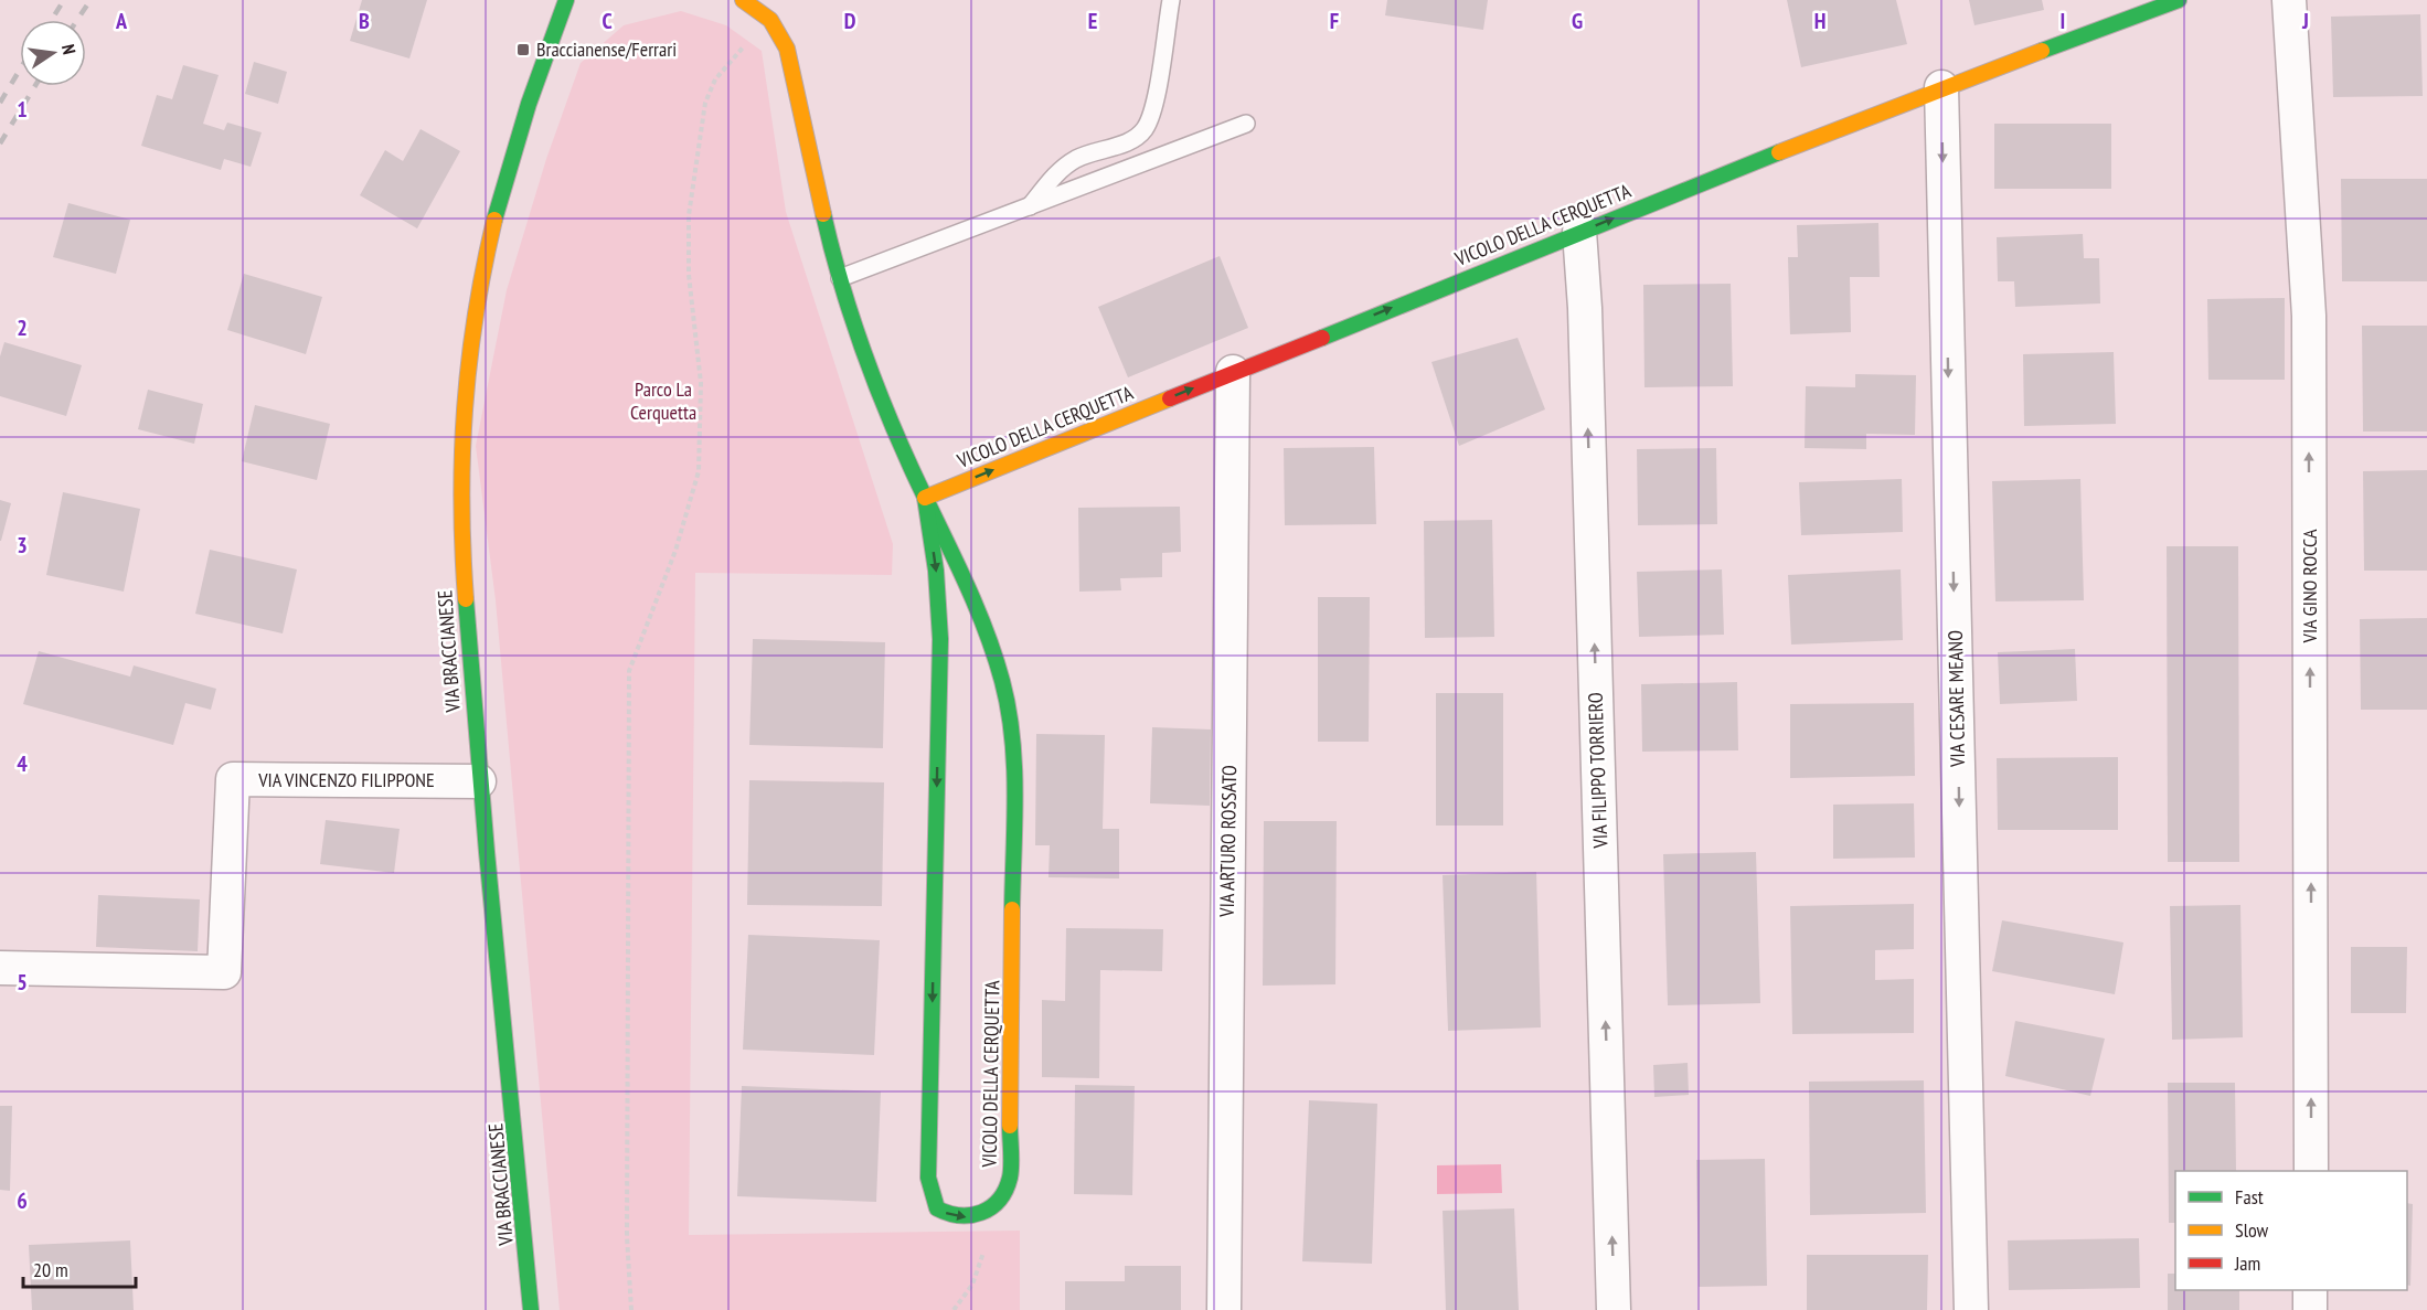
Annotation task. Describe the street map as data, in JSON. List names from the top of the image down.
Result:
{
  "streets": {
    "street": [
      "VICOLO DELLA CERQUETTA",
      "VIA GINO ROCCA",
      "VIA BRACCIANESE",
      "VIA CESARE MEANO",
      "VIA FILIPPO TORRIERO",
      "VIA VINCENZO FILIPPONE",
      "VIA ARTURO ROSSATO"
    ]
  },
  "crossings": [
    ["VICOLO DELLA CERQUETTA", "VIA CESARE MEANO"],
    ["VICOLO DELLA CERQUETTA", "VIA FILIPPO TORRIERO"],
    ["VICOLO DELLA CERQUETTA", "VIA ARTURO ROSSATO"],
    ["VIA BRACCIANESE", "VIA VINCENZO FILIPPONE"]
  ],
  "one_way": ["VIA GINO ROCCA", "VIA CESARE MEANO", "VIA FILIPPO TORRIERO"],
  "parks": ["Parco La Cerquetta"],
  "places": {
    "transit": ["Braccianense/Ferrari"]
  },
  "legend": ["Fast", "Slow", "Jam"],
  "scale_bar": "20 m",
  "north": "right",
  "grid": {
    "columns": [
      "A",
      "B",
      "C",
      "D",
      "E",
      "F",
      "G",
      "H",
      "I",
      "J"
    ],
    "rows": [
      "1",
      "2",
      "3",
      "4",
      "5",
      "6"
    ]
  }
}
